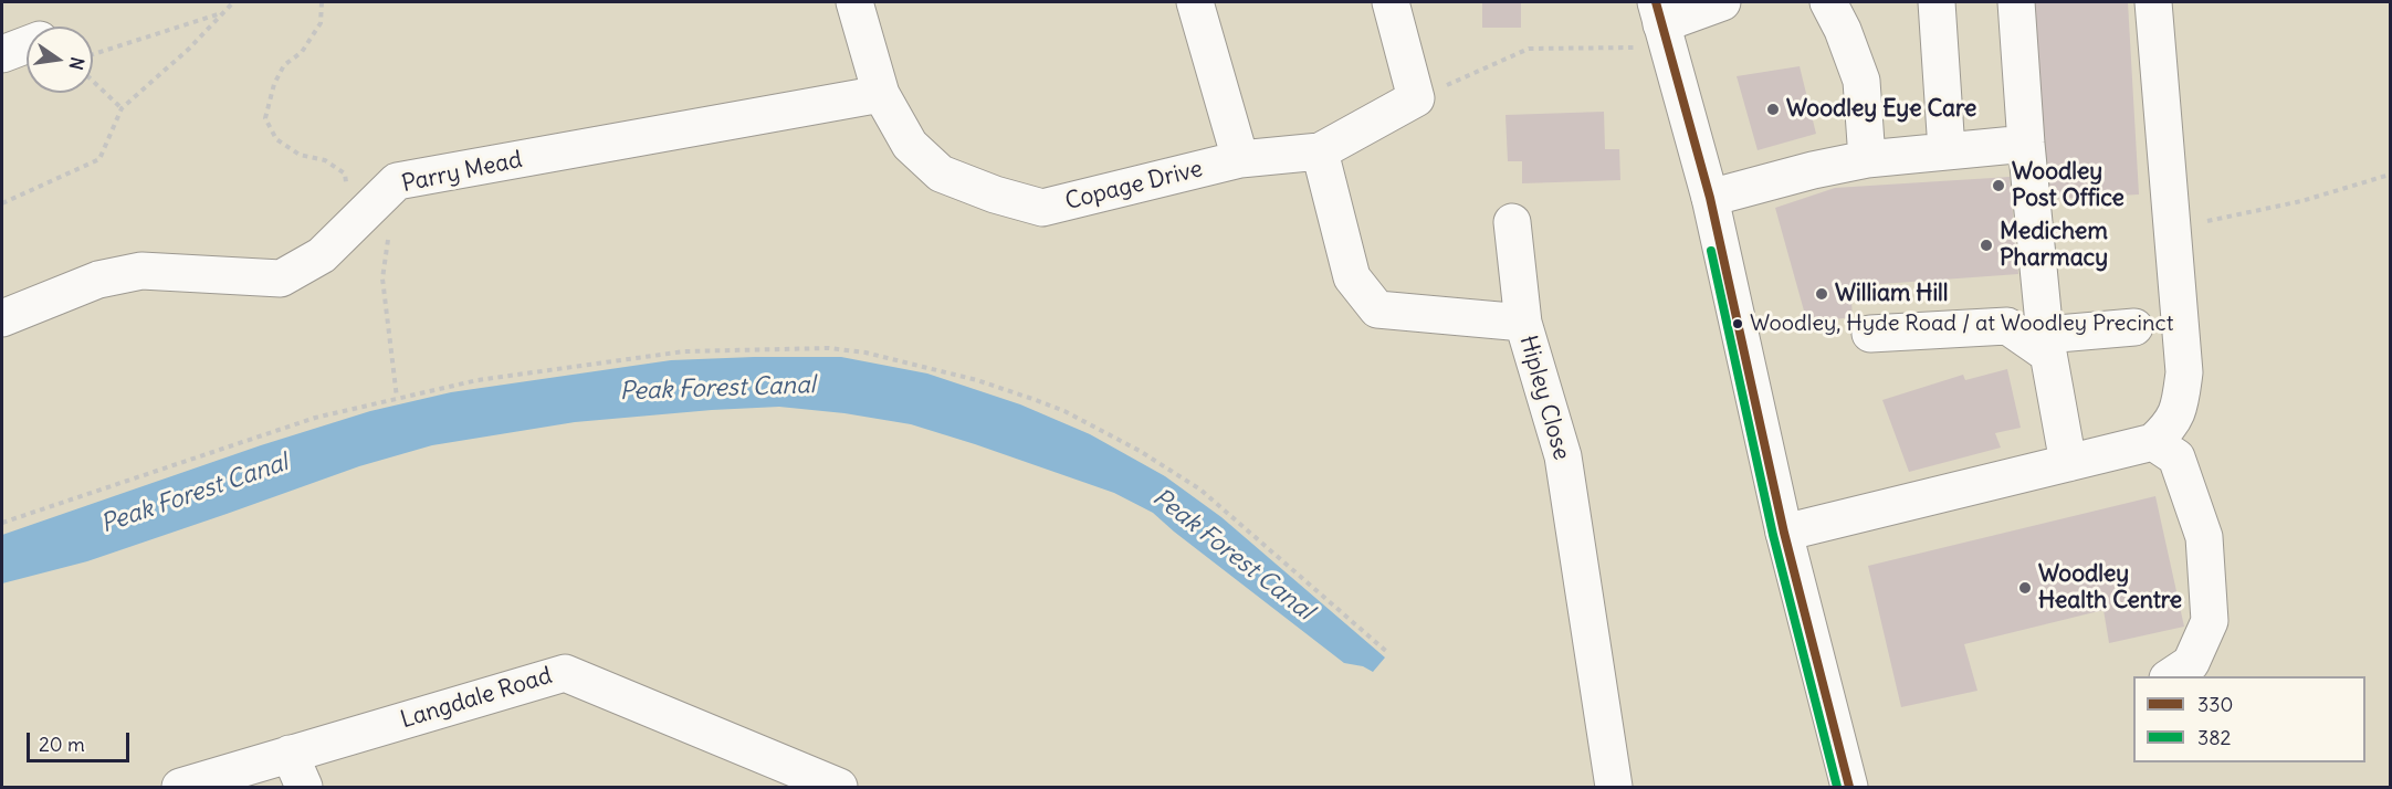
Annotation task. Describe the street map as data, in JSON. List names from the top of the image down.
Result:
{
  "streets": {
    "street": [
      "Parry Mead",
      "Copage Drive",
      "Hipley Close",
      "Langdale Road"
    ]
  },
  "crossings": [
    ["Parry Mead", "Copage Drive"],
    ["Copage Drive", "Hipley Close"]
  ],
  "water": ["Peak Forest Canal"],
  "places": [
    "Woodley Eye Care",
    "Woodley Post Office",
    "Medichem Pharmacy",
    "William Hill",
    "Woodley, Hyde Road / at Woodley Precinct",
    "Woodley Health Centre"
  ],
  "lines": ["transit line 330", "transit line 382"],
  "legend": ["330", "382"],
  "scale_bar": "20 m",
  "north": "right"
}
